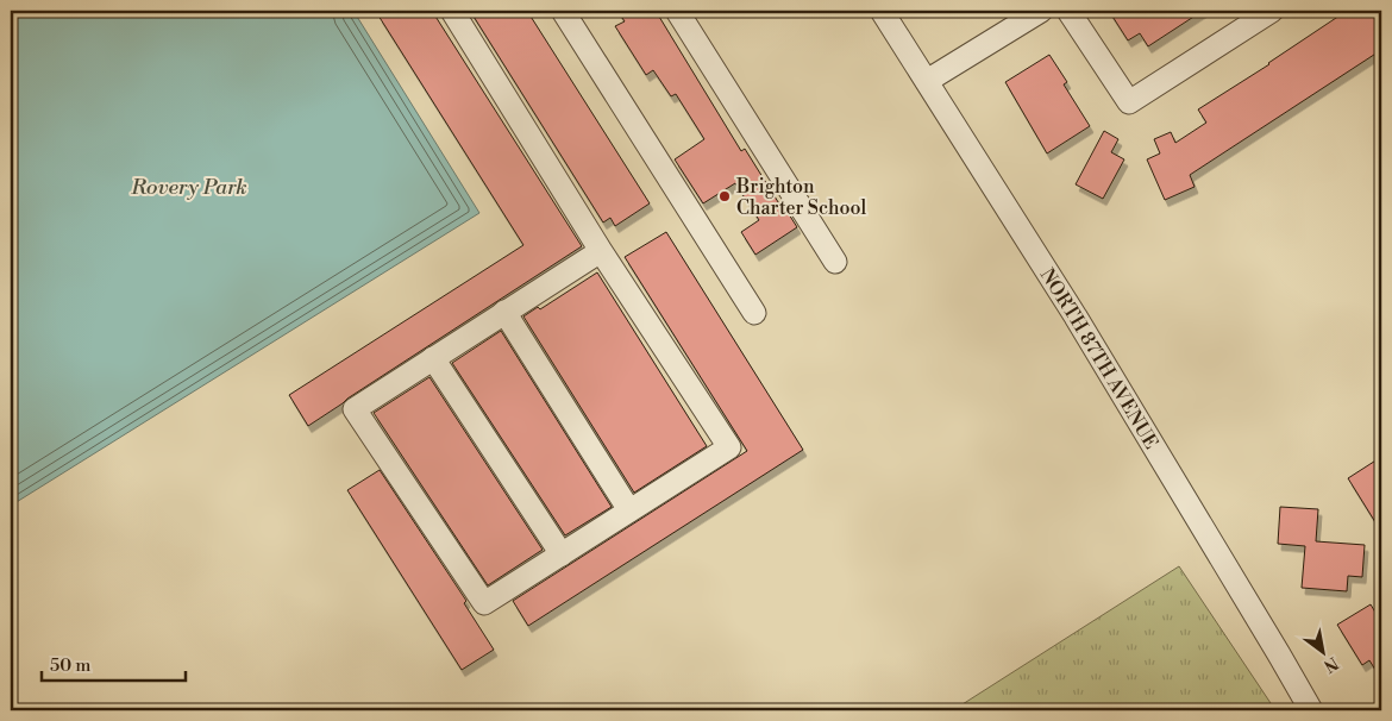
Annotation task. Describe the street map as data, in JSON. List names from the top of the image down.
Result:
{
  "streets": {
    "street": ["NORTH 87TH AVENUE"]
  },
  "water": ["Rovery Park"],
  "places": ["Brighton Charter School"],
  "scale_bar": "50 m",
  "north": "bottom right"
}
